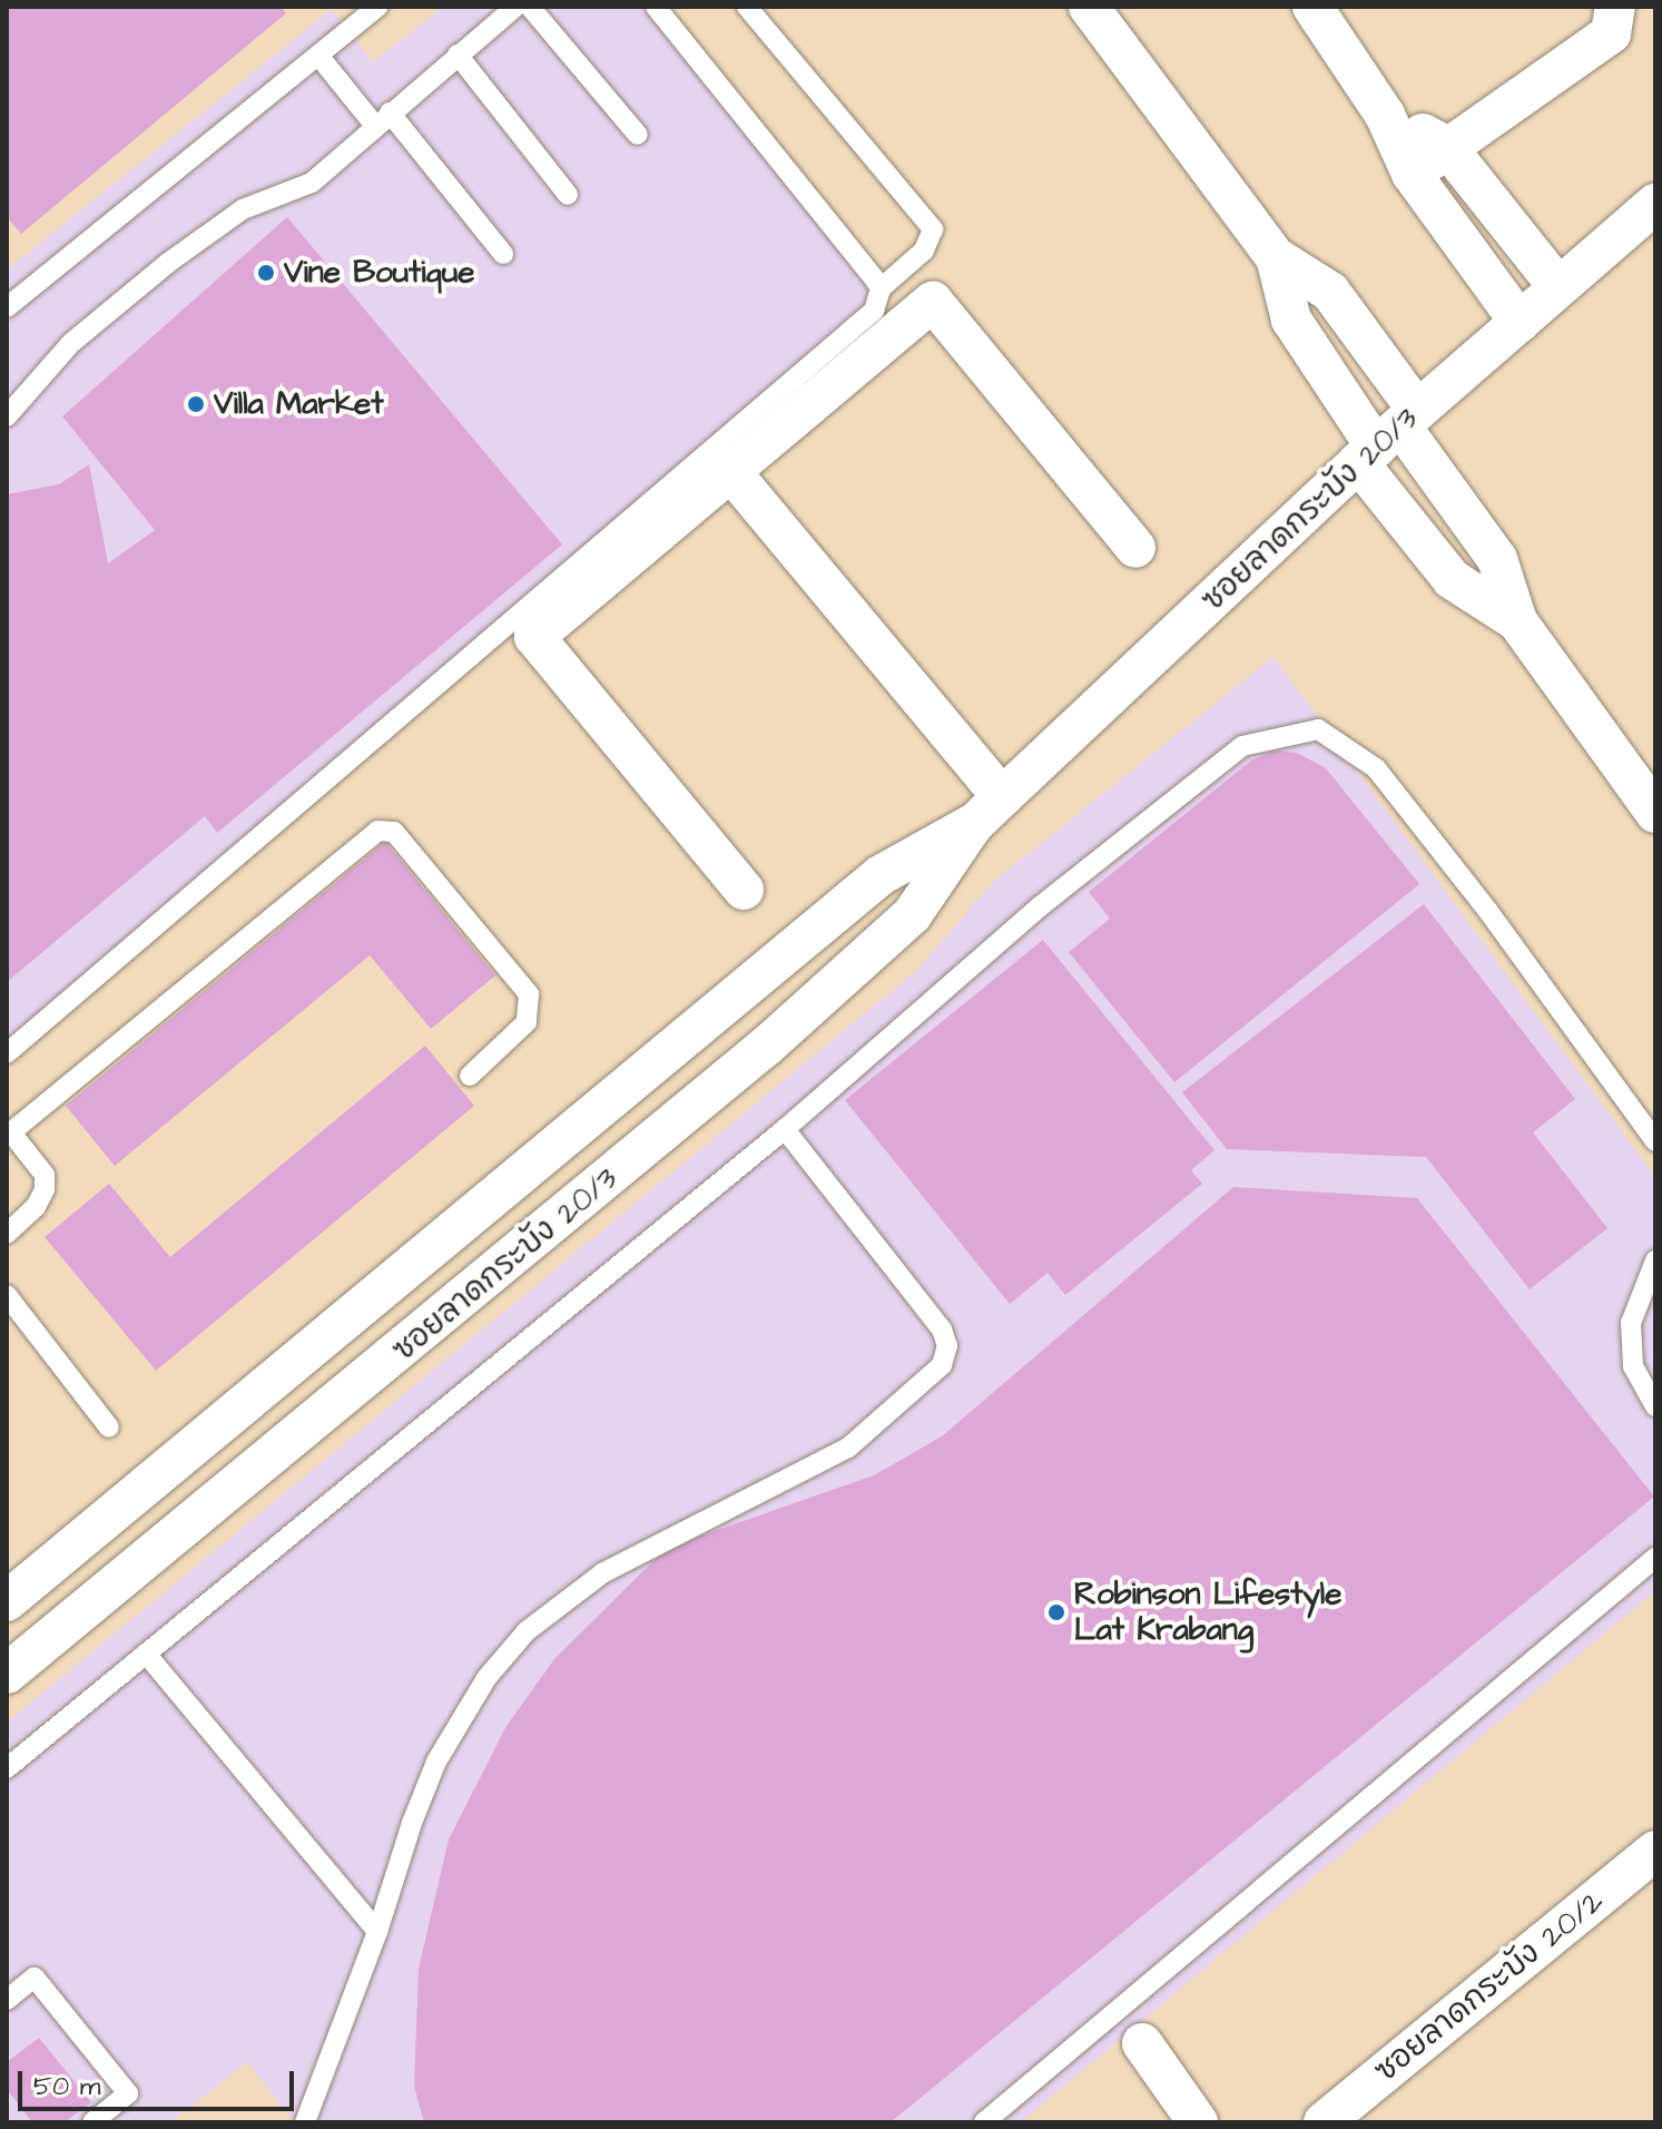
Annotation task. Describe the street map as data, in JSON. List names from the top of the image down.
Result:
{
  "streets": {
    "street": ["ซอยลาดกระบัง 20/3", "ซอยลาดกระบัง 20/2"]
  },
  "places": ["Vine Boutique", "Villa Market", "Robinson Lifestyle Lat Krabang"],
  "scale_bar": "50 m"
}
